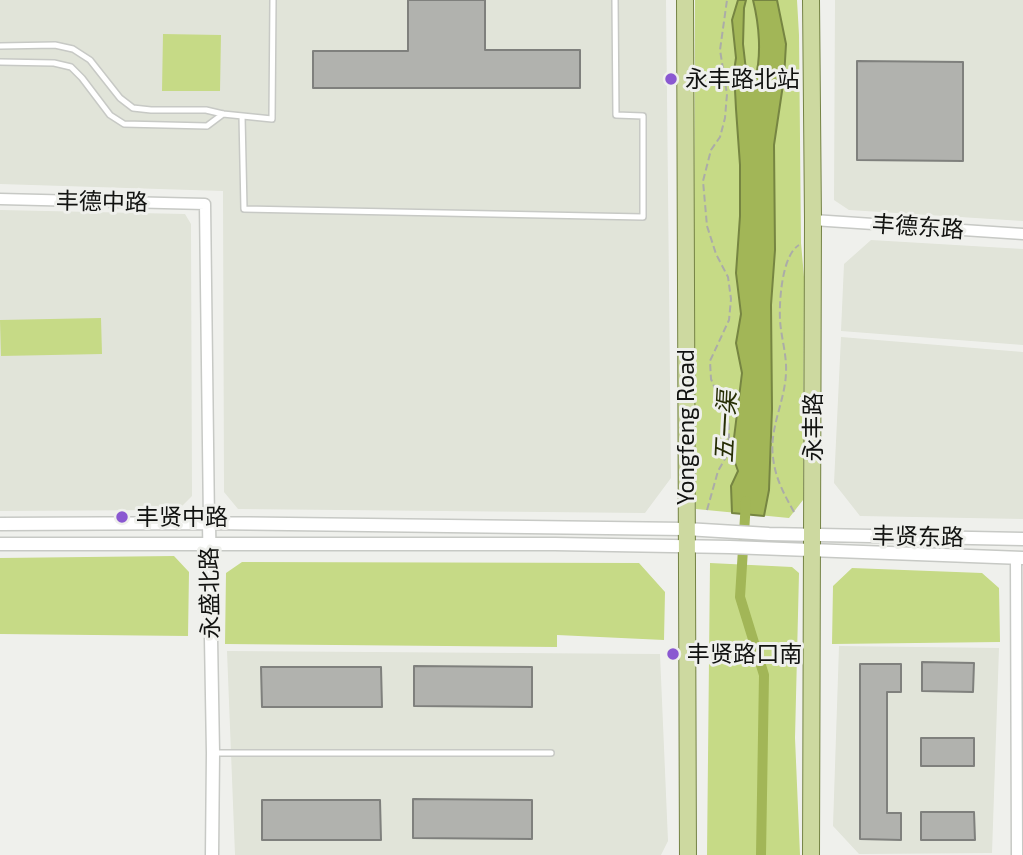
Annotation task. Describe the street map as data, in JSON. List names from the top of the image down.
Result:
{
  "streets": {
    "main road": ["Yongfeng Road", "永丰路"],
    "street": [
      "丰德中路",
      "丰德东路",
      "丰贤东路",
      "永盛北路"
    ]
  },
  "crossings": [
    ["丰德中路", "永盛北路"],
    ["丰德东路", "永丰路"],
    ["永丰路", "丰贤东路"]
  ],
  "water": ["五一渠"],
  "places": ["永丰路北站", "丰贤中路", "丰贤路口南"]
}
